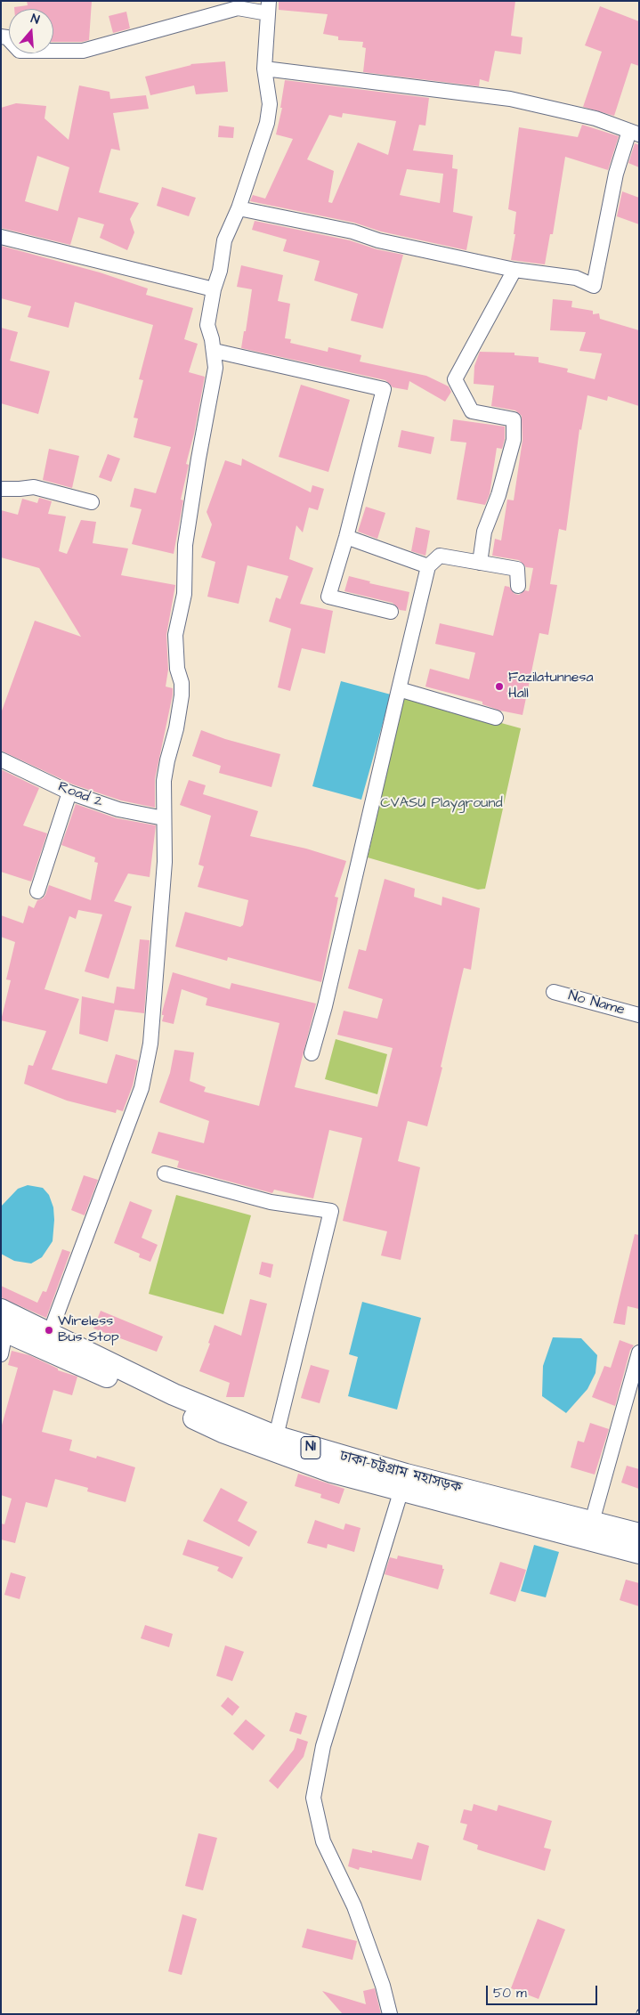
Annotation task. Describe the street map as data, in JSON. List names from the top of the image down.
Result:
{
  "streets": {
    "highway": ["N1", "ঢাকা-চট্টগ্রাম মহাসড়ক"],
    "street": ["Road 2", "No Name"]
  },
  "parks": ["CVASU Playground"],
  "places": ["Fazilatunnesa Hall", "Wireless Bus Stop"],
  "scale_bar": "50 m",
  "north": "top"
}
